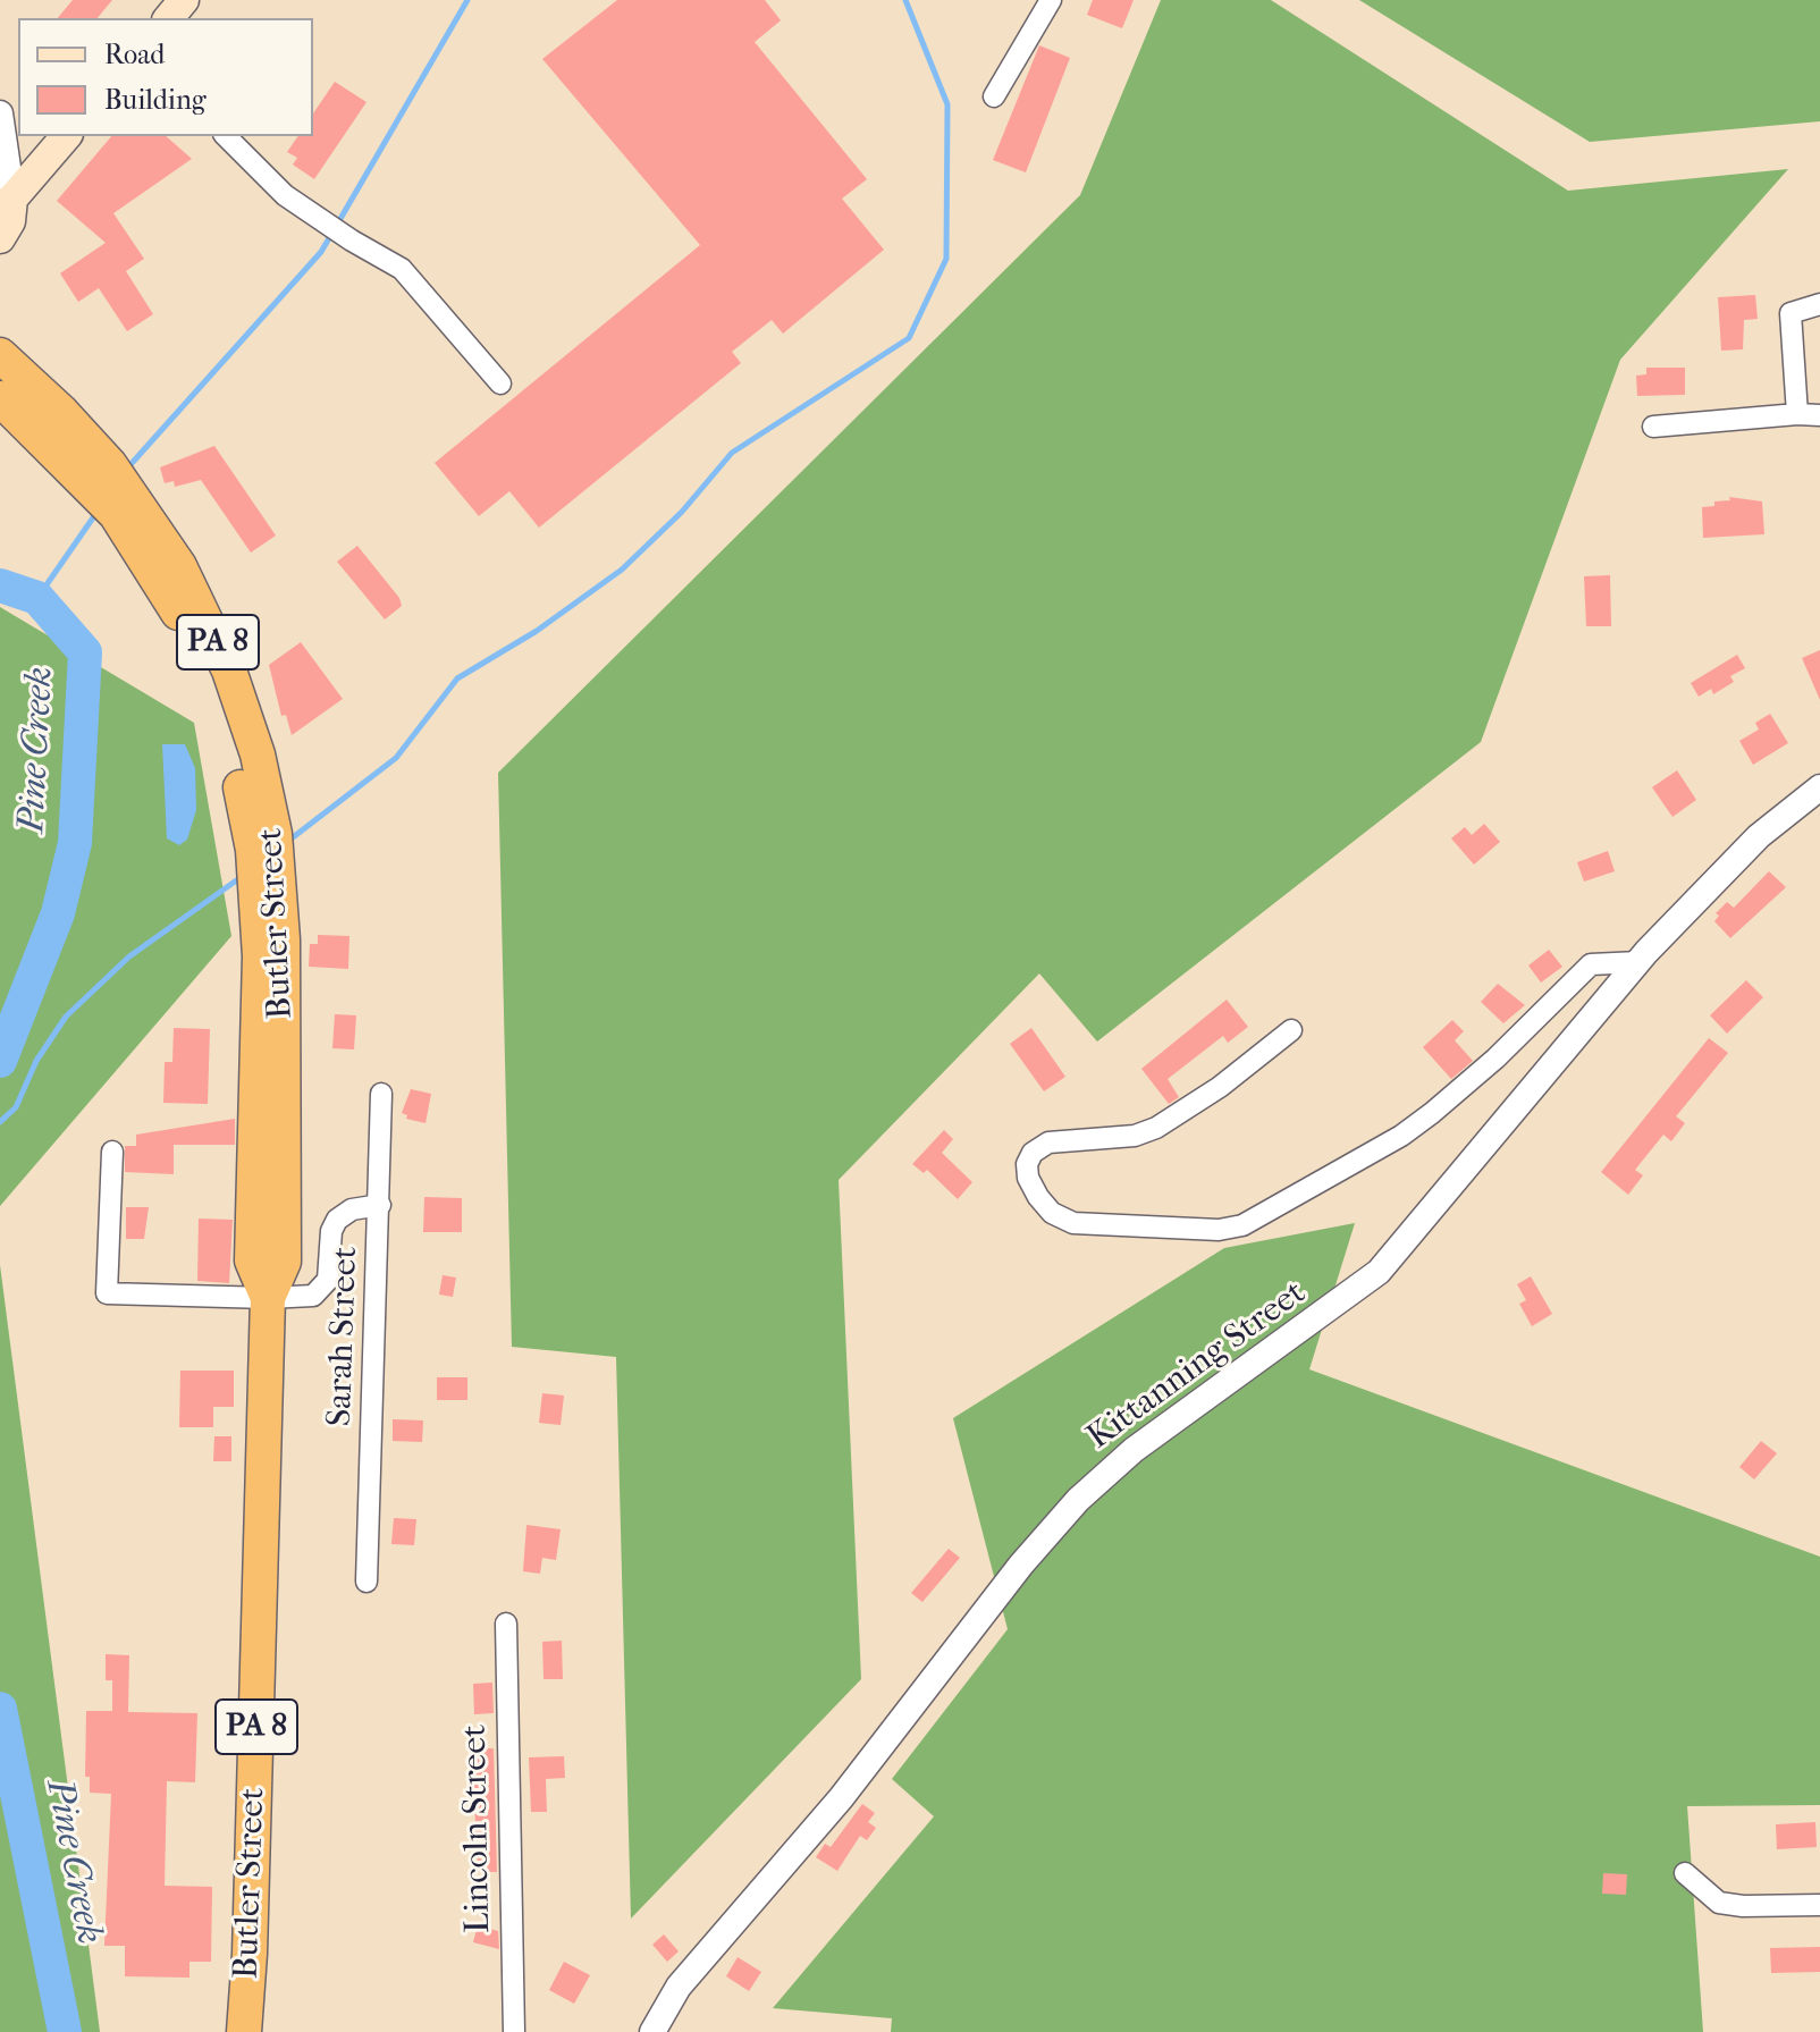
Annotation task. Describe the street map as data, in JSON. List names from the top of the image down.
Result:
{
  "streets": {
    "highway": ["PA 8", "Butler Street"],
    "street": ["Sarah Street", "Kittanning Street", "Lincoln Street"]
  },
  "crossings": [
    ["PA 8", "Butler Street"]
  ],
  "water": ["Pine Creek"],
  "legend": ["Road", "Building"]
}
